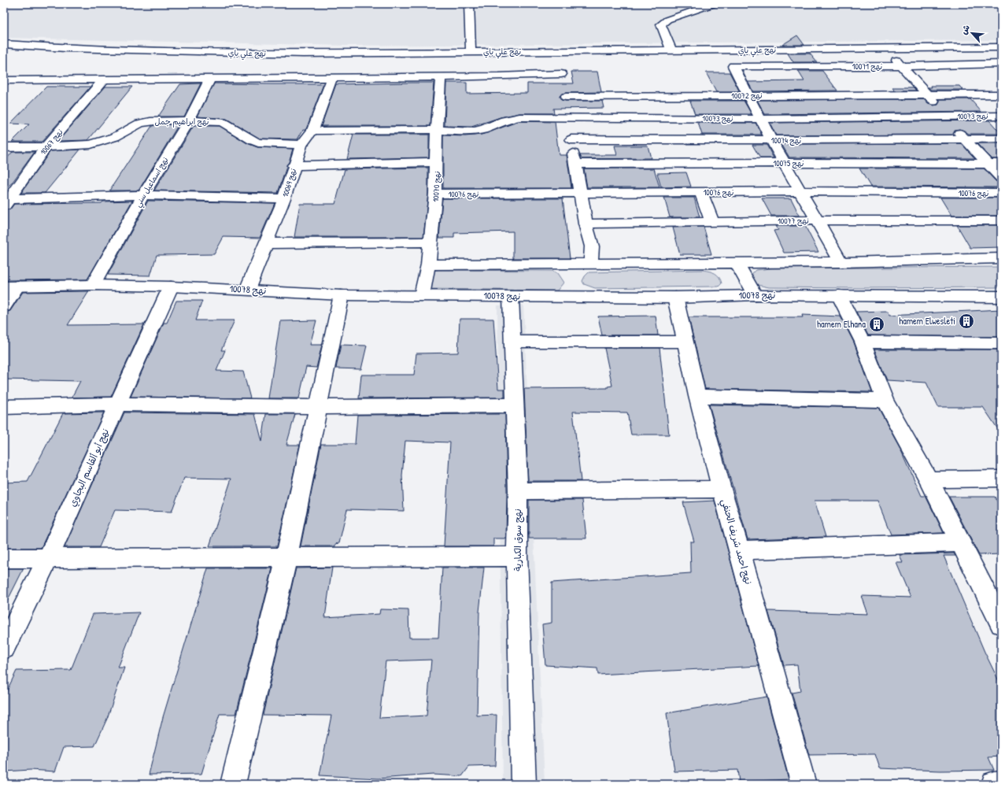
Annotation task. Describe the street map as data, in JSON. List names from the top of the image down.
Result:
{
  "streets": {
    "street": [
      "نهج علي باي",
      "نهج 10071",
      "نهج 10072",
      "نهج 10073",
      "نهج ابراهيم جمل",
      "نهج 10074",
      "نهج 10067",
      "نهج 10075",
      "نهج اسماعيل سني",
      "نهج 10069",
      "نهج 10070",
      "نهج 10076",
      "نهج 10077",
      "نهج 10078",
      "نهج أبو ألقاسم البجاوي",
      "نهج سوق الكبارية",
      "نهج احمد شريف الحنفي"
    ]
  },
  "crossings": [
    ["نهج 10071", "نهج 10072"],
    ["نهج 10073", "نهج 10069"],
    ["نهج 10073", "نهج 10070"],
    ["نهج ابراهيم جمل", "نهج 10067"],
    ["نهج ابراهيم جمل", "نهج اسماعيل سني"],
    ["نهج ابراهيم جمل", "نهج 10069"],
    ["نهج اسماعيل سني", "نهج 10078"],
    ["نهج 10069", "نهج 10078"],
    ["نهج 10070", "نهج 10076"],
    ["نهج 10070", "نهج 10078"],
    ["نهج 10078", "نهج أبو ألقاسم البجاوي"],
    ["نهج 10078", "نهج سوق الكبارية"],
    ["نهج 10078", "نهج احمد شريف الحنفي"]
  ],
  "places": {
    "building": ["hamem Elwesleti", "hamem Elhana"]
  },
  "north": "top left"
}
